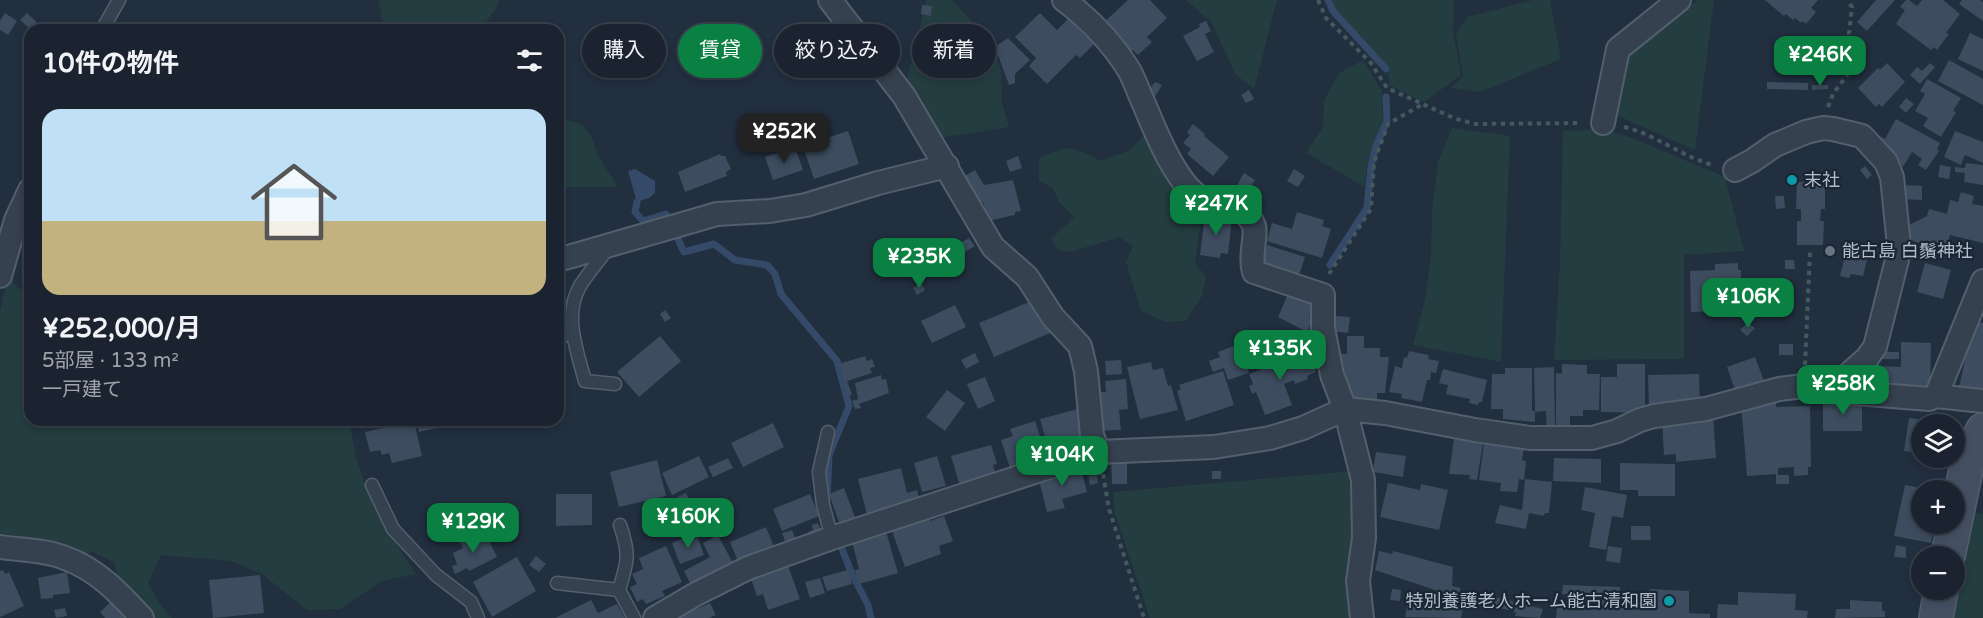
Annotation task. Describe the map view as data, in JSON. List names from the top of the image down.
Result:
{
  "places": ["末社", "能古島 白鬚神社", "特別養護老人ホーム能古清和園"],
  "page": {
    "chip": [
      "購入",
      "賃貸",
      "絞り込み",
      "新着"
    ],
    "heading": "10件の物件",
    "price": [
      "¥246K",
      "¥252K",
      "¥247K",
      "¥235K",
      "¥106K",
      "¥135K",
      "¥258K",
      "¥104K",
      "¥160K",
      "¥129K"
    ],
    "list": [
      {
        "name": "¥252,000/月",
        "note": "5部屋 · 133 m² · 一戸建て"
      }
    ],
    "map_buttons": ["+", "−"]
  }
}
